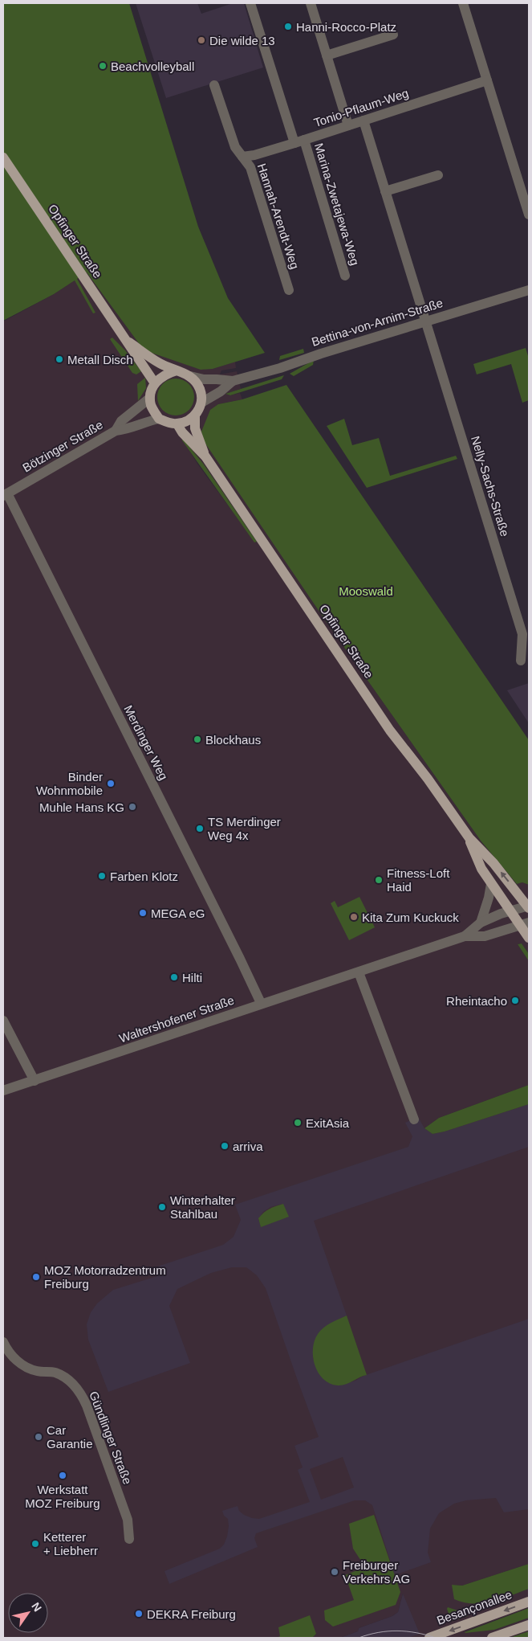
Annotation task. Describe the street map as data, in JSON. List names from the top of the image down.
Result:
{
  "streets": {
    "main road": ["Opfinger Straße", "Besançonallee"],
    "street": [
      "Tonio-Pflaum-Weg",
      "Marina-Zwetajewa-Weg",
      "Hannah-Arendt-Weg",
      "Bettina-von-Arnim-Straße",
      "Bötzinger Straße",
      "Nelly-Sachs-Straße",
      "Merdinger Weg",
      "Waltershofener Straße",
      "Gündlinger Straße"
    ]
  },
  "crossings": [
    ["Tonio-Pflaum-Weg", "Marina-Zwetajewa-Weg"],
    ["Tonio-Pflaum-Weg", "Hannah-Arendt-Weg"],
    ["Tonio-Pflaum-Weg", "Nelly-Sachs-Straße"],
    ["Opfinger Straße", "Bettina-von-Arnim-Straße"],
    ["Opfinger Straße", "Bötzinger Straße"],
    ["Opfinger Straße", "Waltershofener Straße"],
    ["Bettina-von-Arnim-Straße", "Bötzinger Straße"],
    ["Bettina-von-Arnim-Straße", "Nelly-Sachs-Straße"],
    ["Bötzinger Straße", "Merdinger Weg"],
    ["Merdinger Weg", "Waltershofener Straße"]
  ],
  "parks": ["Mooswald"],
  "places": [
    "Hanni-Rocco-Platz",
    "Die wilde 13",
    "Beachvolleyball",
    "Metall Disch",
    "Blockhaus",
    "Binder Wohnmobile",
    "Muhle Hans KG",
    "TS Merdinger Weg 4x",
    "Farben Klotz",
    "Fitness-Loft Haid",
    "MEGA eG",
    "Kita Zum Kuckuck",
    "Hilti",
    "Rheintacho",
    "ExitAsia",
    "arriva",
    "Winterhalter Stahlbau",
    "MOZ Motorradzentrum Freiburg",
    "Car Garantie",
    "Werkstatt MOZ Freiburg",
    "Ketterer + Liebherr",
    "Freiburger Verkehrs AG",
    "DEKRA Freiburg"
  ],
  "north": "top right"
}
